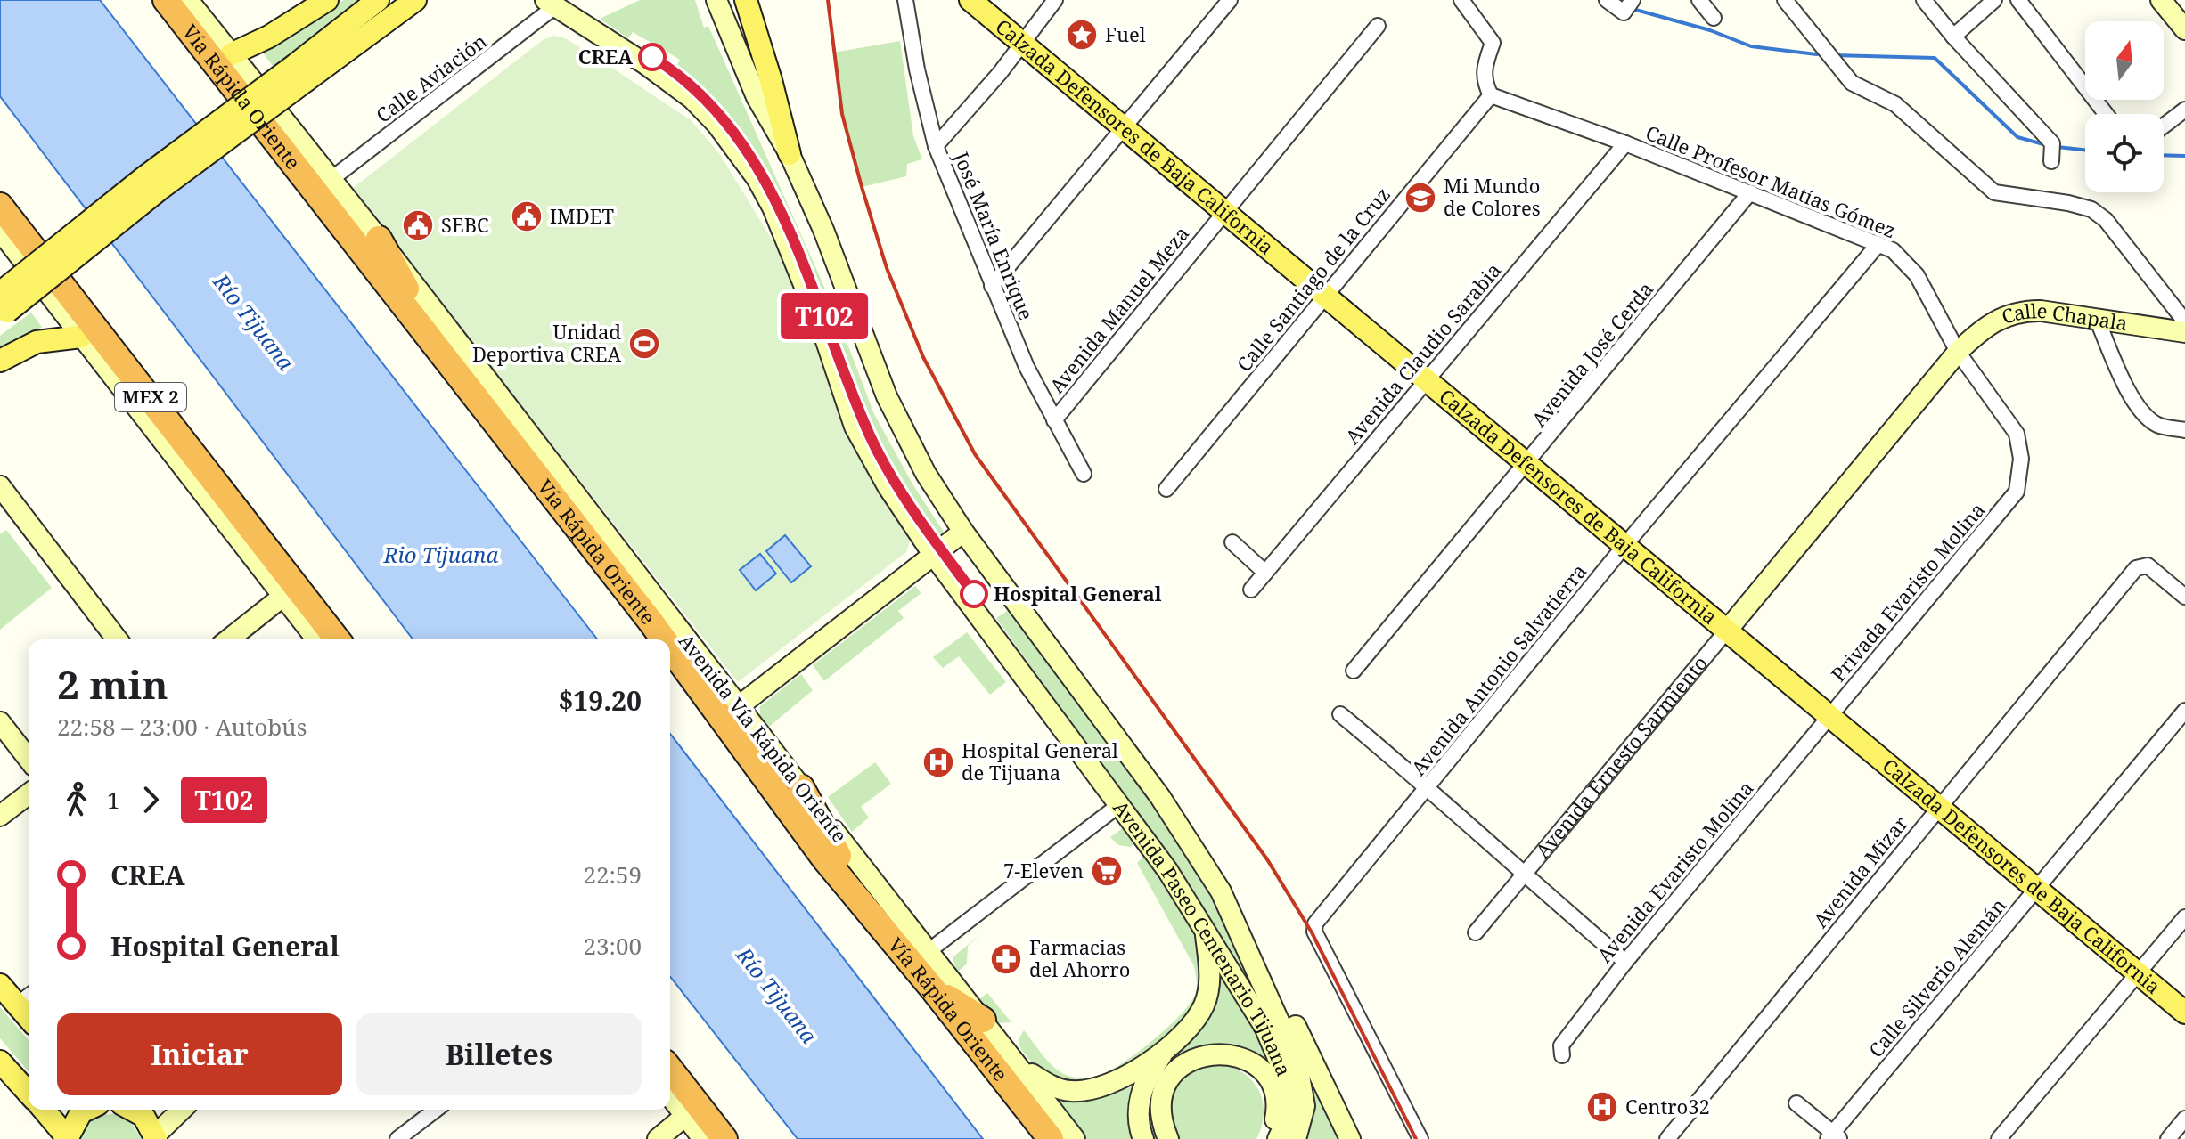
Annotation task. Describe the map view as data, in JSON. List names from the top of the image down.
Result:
{
  "streets": {
    "highway": ["Vía Rápida Oriente", "MEX 2"],
    "main road": [
      "Calzada Defensores de Baja California",
      "Calle Chapala",
      "Avenida Vía Rápida Oriente",
      "Avenida Ernesto Sarmiento",
      "Avenida Paseo Centenario Tijuana"
    ],
    "street": [
      "Calle Aviación",
      "Calle Profesor Matías Gómez",
      "José María Enrique",
      "Calle Santiago de la Cruz",
      "Avenida Manuel Meza",
      "Avenida Claudio Sarabia",
      "Avenida José Cerda",
      "Privada Evaristo Molina",
      "Avenida Antonio Salvatierra",
      "Avenida Evaristo Molina",
      "Avenida Mizar",
      "Calle Silverio Alemán"
    ]
  },
  "crossings": [
    ["Calle Aviación", "Avenida Vía Rápida Oriente"],
    ["Calle Aviación", "Avenida Paseo Centenario Tijuana"],
    ["Calzada Defensores de Baja California", "Calle Santiago de la Cruz"],
    ["Calzada Defensores de Baja California", "Avenida Manuel Meza"],
    ["Calzada Defensores de Baja California", "Avenida Claudio Sarabia"],
    ["Calzada Defensores de Baja California", "Avenida José Cerda"],
    ["Calzada Defensores de Baja California", "Privada Evaristo Molina"],
    ["Calzada Defensores de Baja California", "Avenida Antonio Salvatierra"],
    ["Calzada Defensores de Baja California", "Avenida Ernesto Sarmiento"],
    ["Calzada Defensores de Baja California", "Avenida Evaristo Molina"],
    ["Calzada Defensores de Baja California", "Avenida Mizar"],
    ["Calzada Defensores de Baja California", "Calle Silverio Alemán"],
    ["Calle Profesor Matías Gómez", "Calle Santiago de la Cruz"],
    ["Calle Profesor Matías Gómez", "Calle Chapala"],
    ["Calle Profesor Matías Gómez", "Avenida Claudio Sarabia"],
    ["Calle Profesor Matías Gómez", "Avenida José Cerda"],
    ["Calle Profesor Matías Gómez", "Privada Evaristo Molina"],
    ["Calle Profesor Matías Gómez", "Avenida Antonio Salvatierra"],
    ["Calle Profesor Matías Gómez", "Avenida Ernesto Sarmiento"],
    ["José María Enrique", "Avenida Manuel Meza"],
    ["Calle Chapala", "Avenida Ernesto Sarmiento"],
    ["Privada Evaristo Molina", "Avenida Evaristo Molina"]
  ],
  "water": ["Río Tijuana", "Rio Tijuana"],
  "places": {
    "place": ["Fuel"],
    "other": ["CREA", "Hospital General"],
    "school or university": ["Mi Mundo de Colores"],
    "public building": ["IMDET", "SEBC"],
    "sports": ["Unidad Deportiva CREA"],
    "hospital": ["Hospital General de Tijuana", "Centro32"],
    "supermarket": ["7-Eleven"],
    "pharmacy": ["Farmacias del Ahorro"]
  },
  "lines": ["bus line T102"],
  "north": "top",
  "page": {
    "on_map": "T102",
    "heading": ["2 min", "22:58 – 23:00 · Autobús", "$19.20"],
    "legs": ["1", "T102"],
    "list": [
      {
        "name": "CREA",
        "value": "22:59"
      },
      {
        "name": "Hospital General",
        "value": "23:00"
      }
    ],
    "buttons": ["Iniciar", "Billetes"]
  }
}
